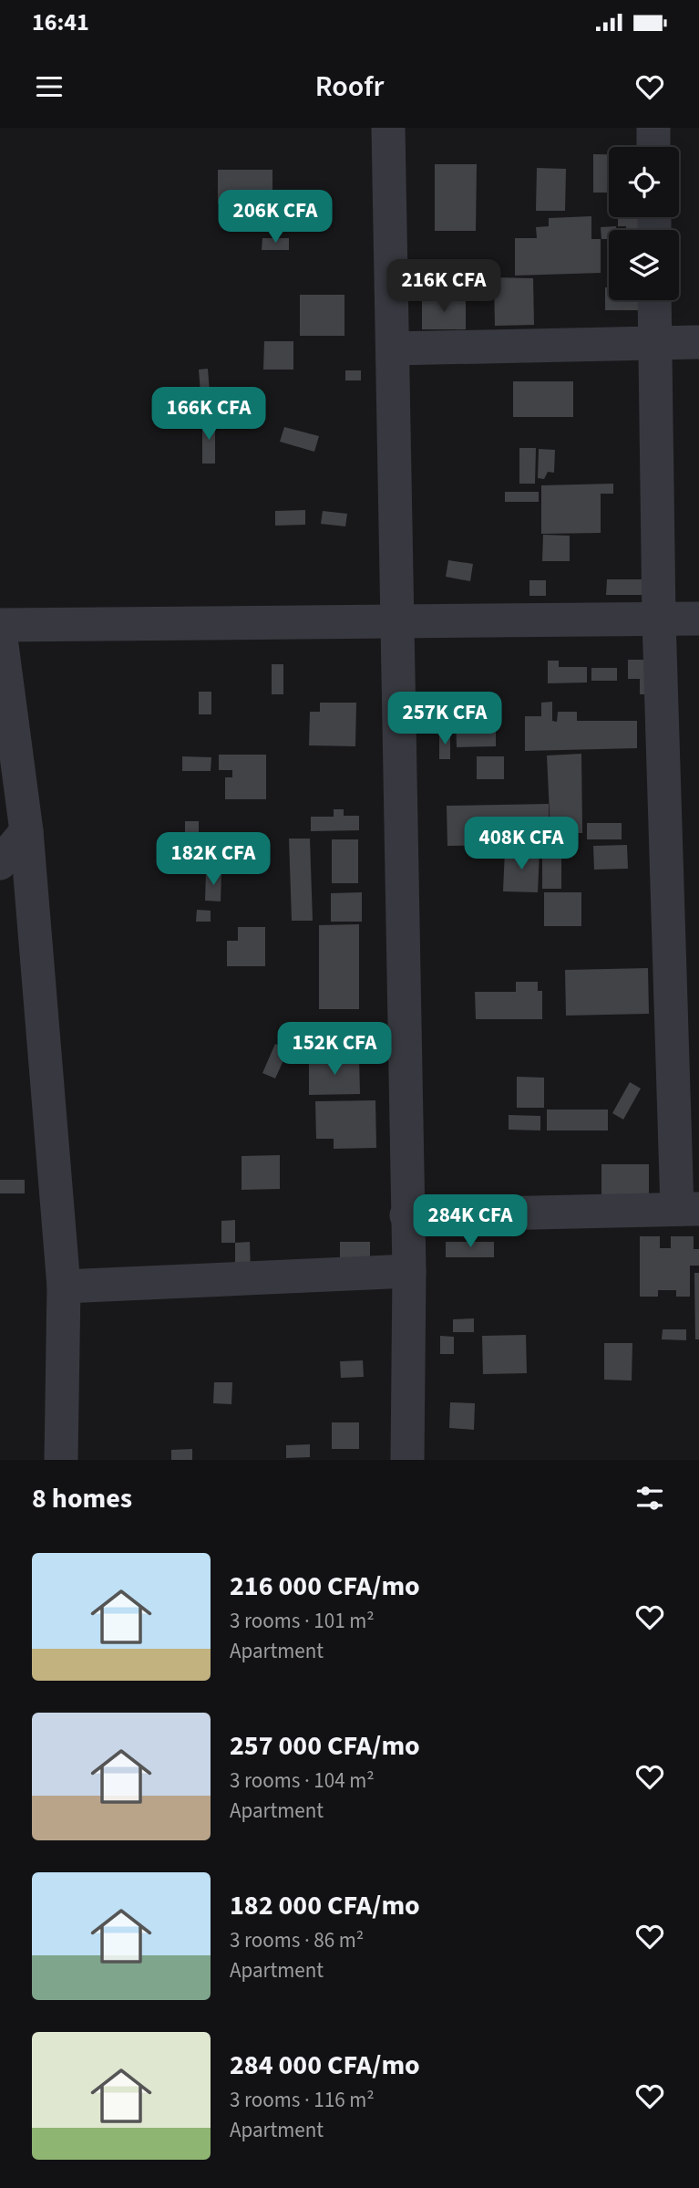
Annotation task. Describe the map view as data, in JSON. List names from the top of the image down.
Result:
{
  "page": {
    "status": "16:41",
    "header": "Roofr",
    "price": [
      "206K CFA",
      "216K CFA",
      "166K CFA",
      "257K CFA",
      "408K CFA",
      "182K CFA",
      "152K CFA",
      "284K CFA"
    ],
    "heading": "8 homes",
    "list": [
      {
        "name": "216 000 CFA/mo",
        "note": "3 rooms · 101 m² · Apartment"
      },
      {
        "name": "257 000 CFA/mo",
        "note": "3 rooms · 104 m² · Apartment"
      },
      {
        "name": "182 000 CFA/mo",
        "note": "3 rooms · 86 m² · Apartment"
      },
      {
        "name": "284 000 CFA/mo",
        "note": "3 rooms · 116 m² · Apartment"
      }
    ]
  }
}
